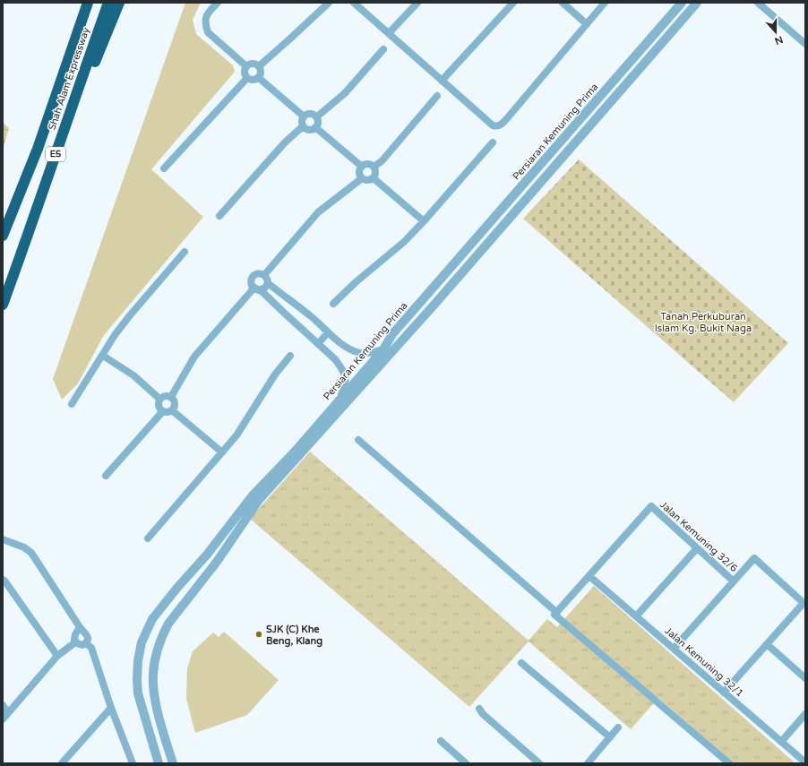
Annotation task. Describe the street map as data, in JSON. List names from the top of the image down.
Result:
{
  "streets": {
    "highway": ["Shah Alam Expressway", "E5"],
    "street": ["Persiaran Kemuning Prima", "Jalan Kemuning 32/6", "Jalan Kemuning 32/1"]
  },
  "crossings": [
    ["Jalan Kemuning 32/6", "Jalan Kemuning 32/1"]
  ],
  "parks": ["Tanah Perkuburan Islam Kg. Bukit Naga"],
  "places": ["SJK (C) Khe Beng, Klang"],
  "north": "bottom"
}
